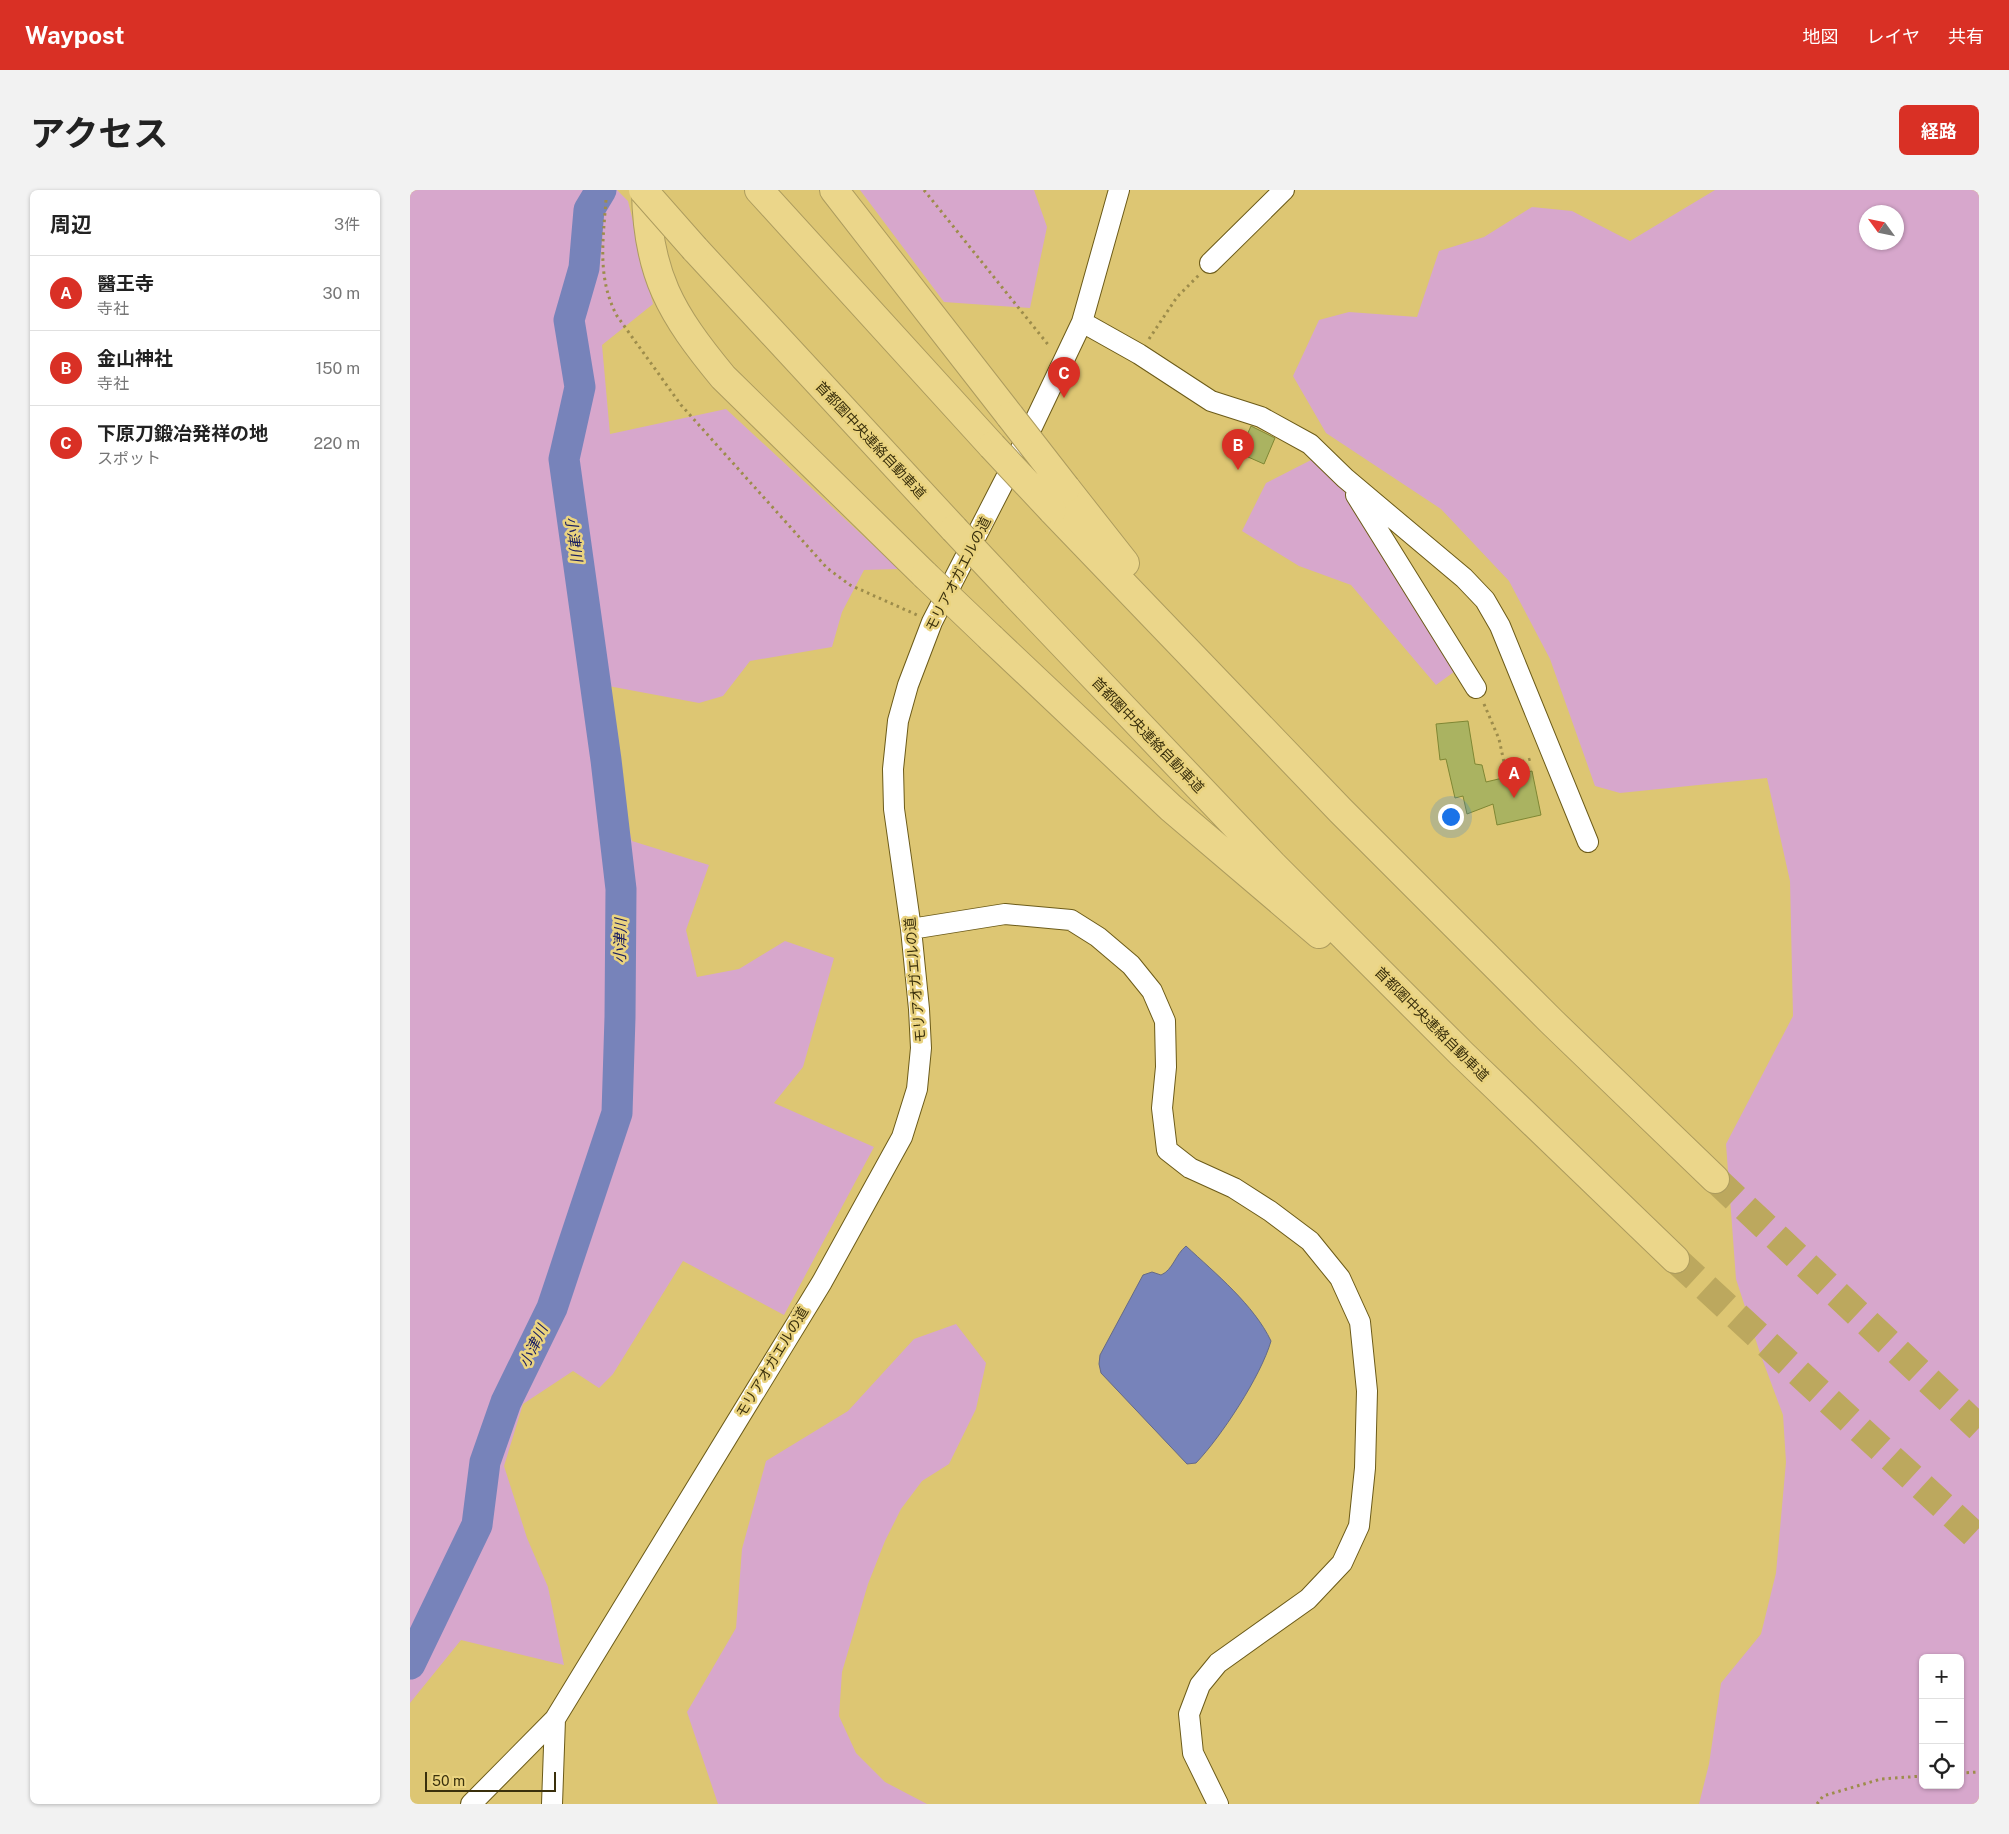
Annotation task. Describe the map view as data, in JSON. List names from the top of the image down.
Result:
{
  "streets": {
    "highway": ["首都圏中央連絡自動車道"],
    "street": ["モリアオガエルの道"]
  },
  "water": ["小津川"],
  "scale_bar": "50 m",
  "north": "top left",
  "page": {
    "header": "Waypost",
    "nav": ["地図", "レイヤ", "共有"],
    "title": "アクセス",
    "buttons": "経路",
    "heading": ["周辺", "3件"],
    "list": [
      {
        "mark": "A",
        "name": "醫王寺",
        "note": "寺社",
        "value": "30 m"
      },
      {
        "mark": "B",
        "name": "金山神社",
        "note": "寺社",
        "value": "150 m"
      },
      {
        "mark": "C",
        "name": "下原刀鍛冶発祥の地",
        "note": "スポット",
        "value": "220 m"
      }
    ],
    "pins": ["C", "B", "A"],
    "map_buttons": ["+", "−"],
    "scale": "50 m"
  }
}
